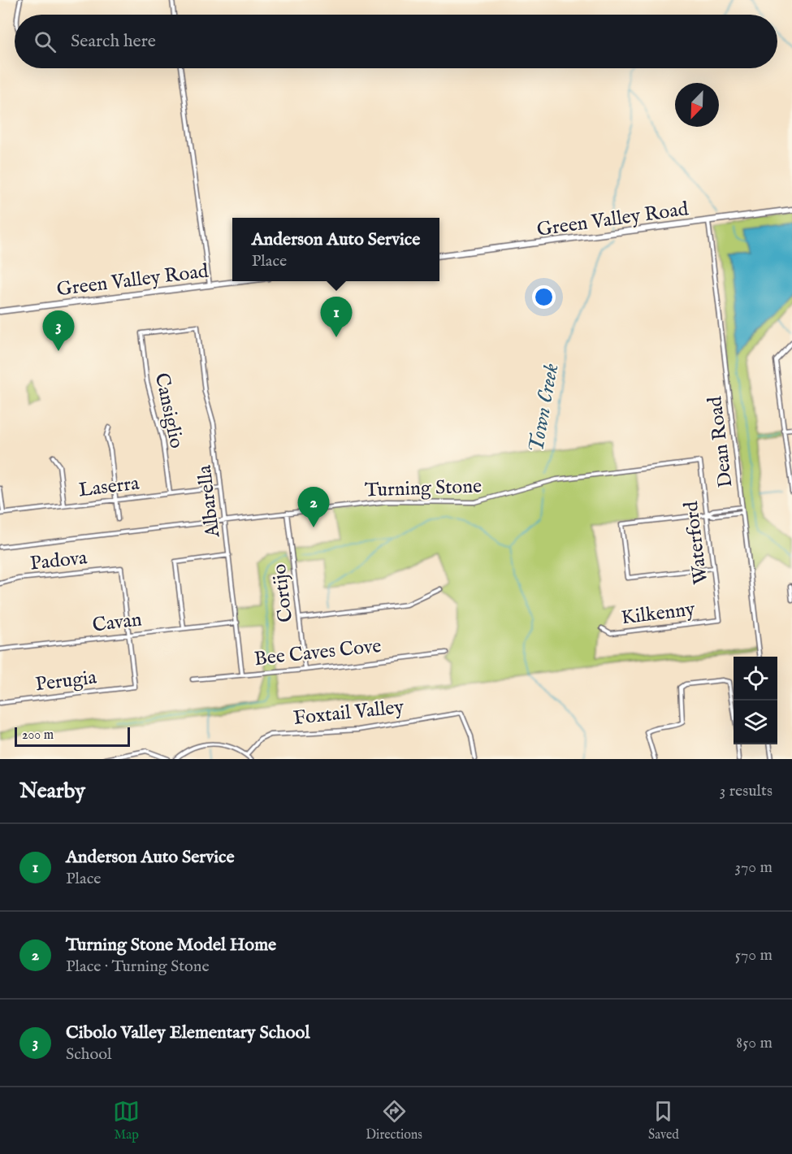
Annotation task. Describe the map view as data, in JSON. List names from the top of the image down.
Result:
{
  "streets": {
    "street": [
      "Green Valley Road",
      "Cansiglio",
      "Dean Road",
      "Laserra",
      "Turning Stone",
      "Albarella",
      "Waterford",
      "Padova",
      "Cortijo",
      "Kilkenny",
      "Cavan",
      "Bee Caves Cove",
      "Perugia",
      "Foxtail Valley"
    ]
  },
  "crossings": [
    ["Green Valley Road", "Dean Road"],
    ["Cansiglio", "Laserra"],
    ["Cansiglio", "Albarella"],
    ["Laserra", "Albarella"],
    ["Turning Stone", "Albarella"],
    ["Turning Stone", "Waterford"],
    ["Turning Stone", "Cortijo"],
    ["Albarella", "Cavan"],
    ["Albarella", "Bee Caves Cove"],
    ["Waterford", "Kilkenny"],
    ["Padova", "Cavan"],
    ["Padova", "Perugia"],
    ["Cortijo", "Bee Caves Cove"],
    ["Cavan", "Perugia"]
  ],
  "water": ["Town Creek"],
  "scale_bar": "200 m",
  "north": "bottom left",
  "page": {
    "search": "Search here",
    "popup": ["Anderson Auto Service", "Place"],
    "pins": ["1", "3", "2"],
    "scale": "200 m",
    "heading": ["Nearby", "3 results"],
    "list": [
      {
        "mark": "1",
        "name": "Anderson Auto Service",
        "note": "Place",
        "value": "370 m"
      },
      {
        "mark": "2",
        "name": "Turning Stone Model Home",
        "note": "Place · Turning Stone",
        "value": "570 m"
      },
      {
        "mark": "3",
        "name": "Cibolo Valley Elementary School",
        "note": "School",
        "value": "850 m"
      }
    ],
    "nav": ["Map", "Directions", "Saved"]
  }
}
